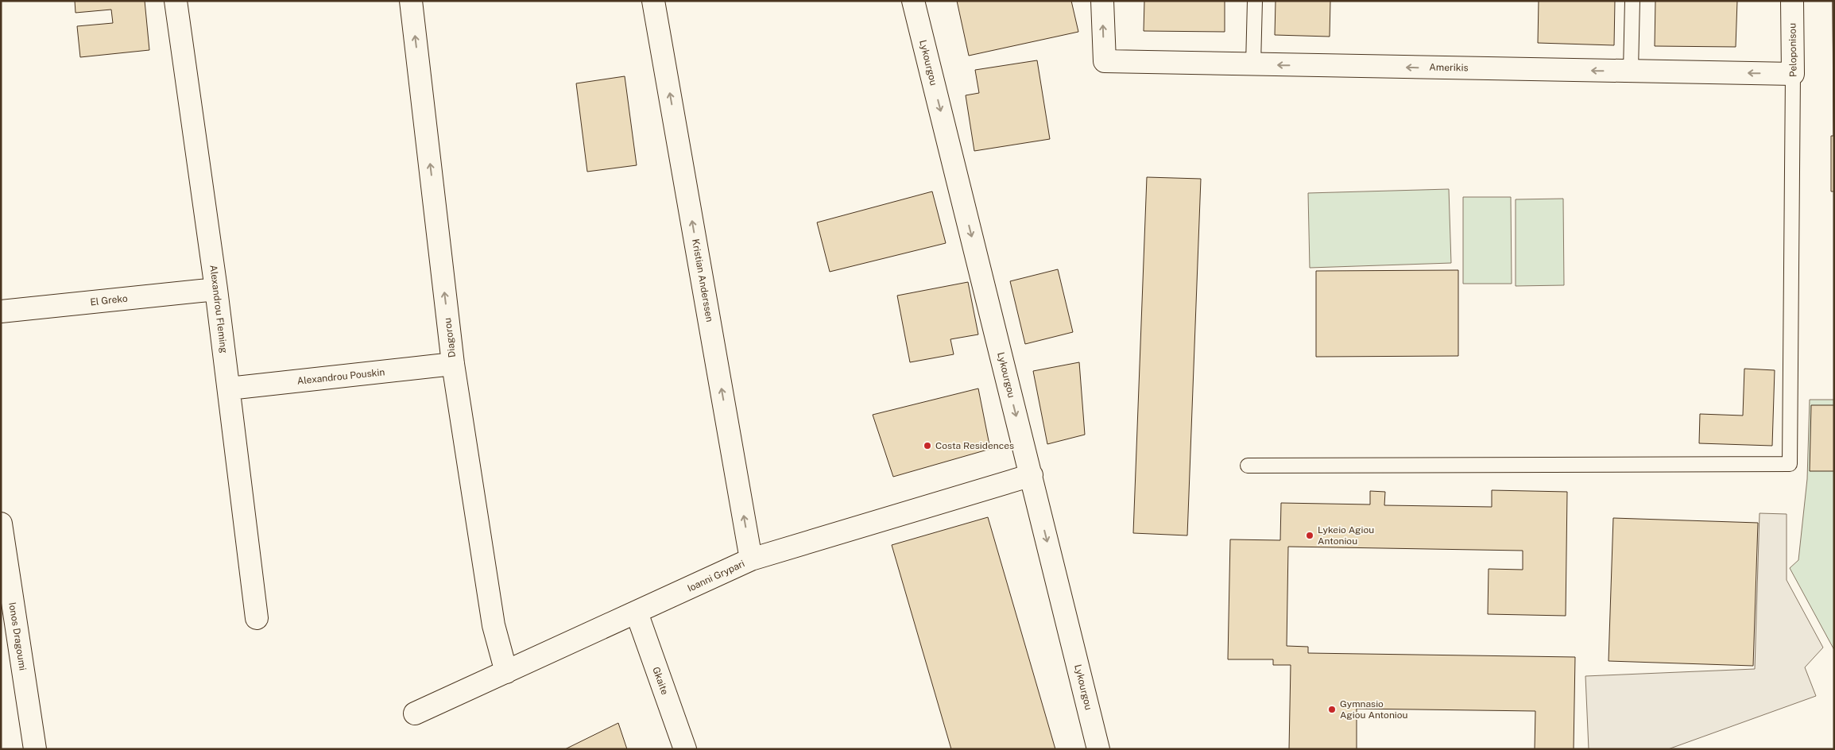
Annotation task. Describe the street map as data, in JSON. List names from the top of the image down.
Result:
{
  "streets": {
    "street": [
      "Peloponisou",
      "Lykourgou",
      "Amerikis",
      "Kristian Anderssen",
      "El Greko",
      "Alexandrou Fleming",
      "Diagorou",
      "Alexandrou Pouskin",
      "Ioanni Grypari",
      "Ionos Dragoumi",
      "Gkaite"
    ]
  },
  "crossings": [
    ["Peloponisou", "Amerikis"],
    ["Lykourgou", "Ioanni Grypari"],
    ["Kristian Anderssen", "Ioanni Grypari"],
    ["El Greko", "Alexandrou Fleming"],
    ["Alexandrou Fleming", "Alexandrou Pouskin"],
    ["Diagorou", "Alexandrou Pouskin"],
    ["Diagorou", "Ioanni Grypari"],
    ["Ioanni Grypari", "Gkaite"]
  ],
  "one_way": [
    "Lykourgou",
    "Amerikis",
    "Kristian Anderssen",
    "Diagorou"
  ],
  "places": ["Costa Residences", "Lykeio Agiou Antoniou", "Gymnasio Agiou Antoniou"]
}
